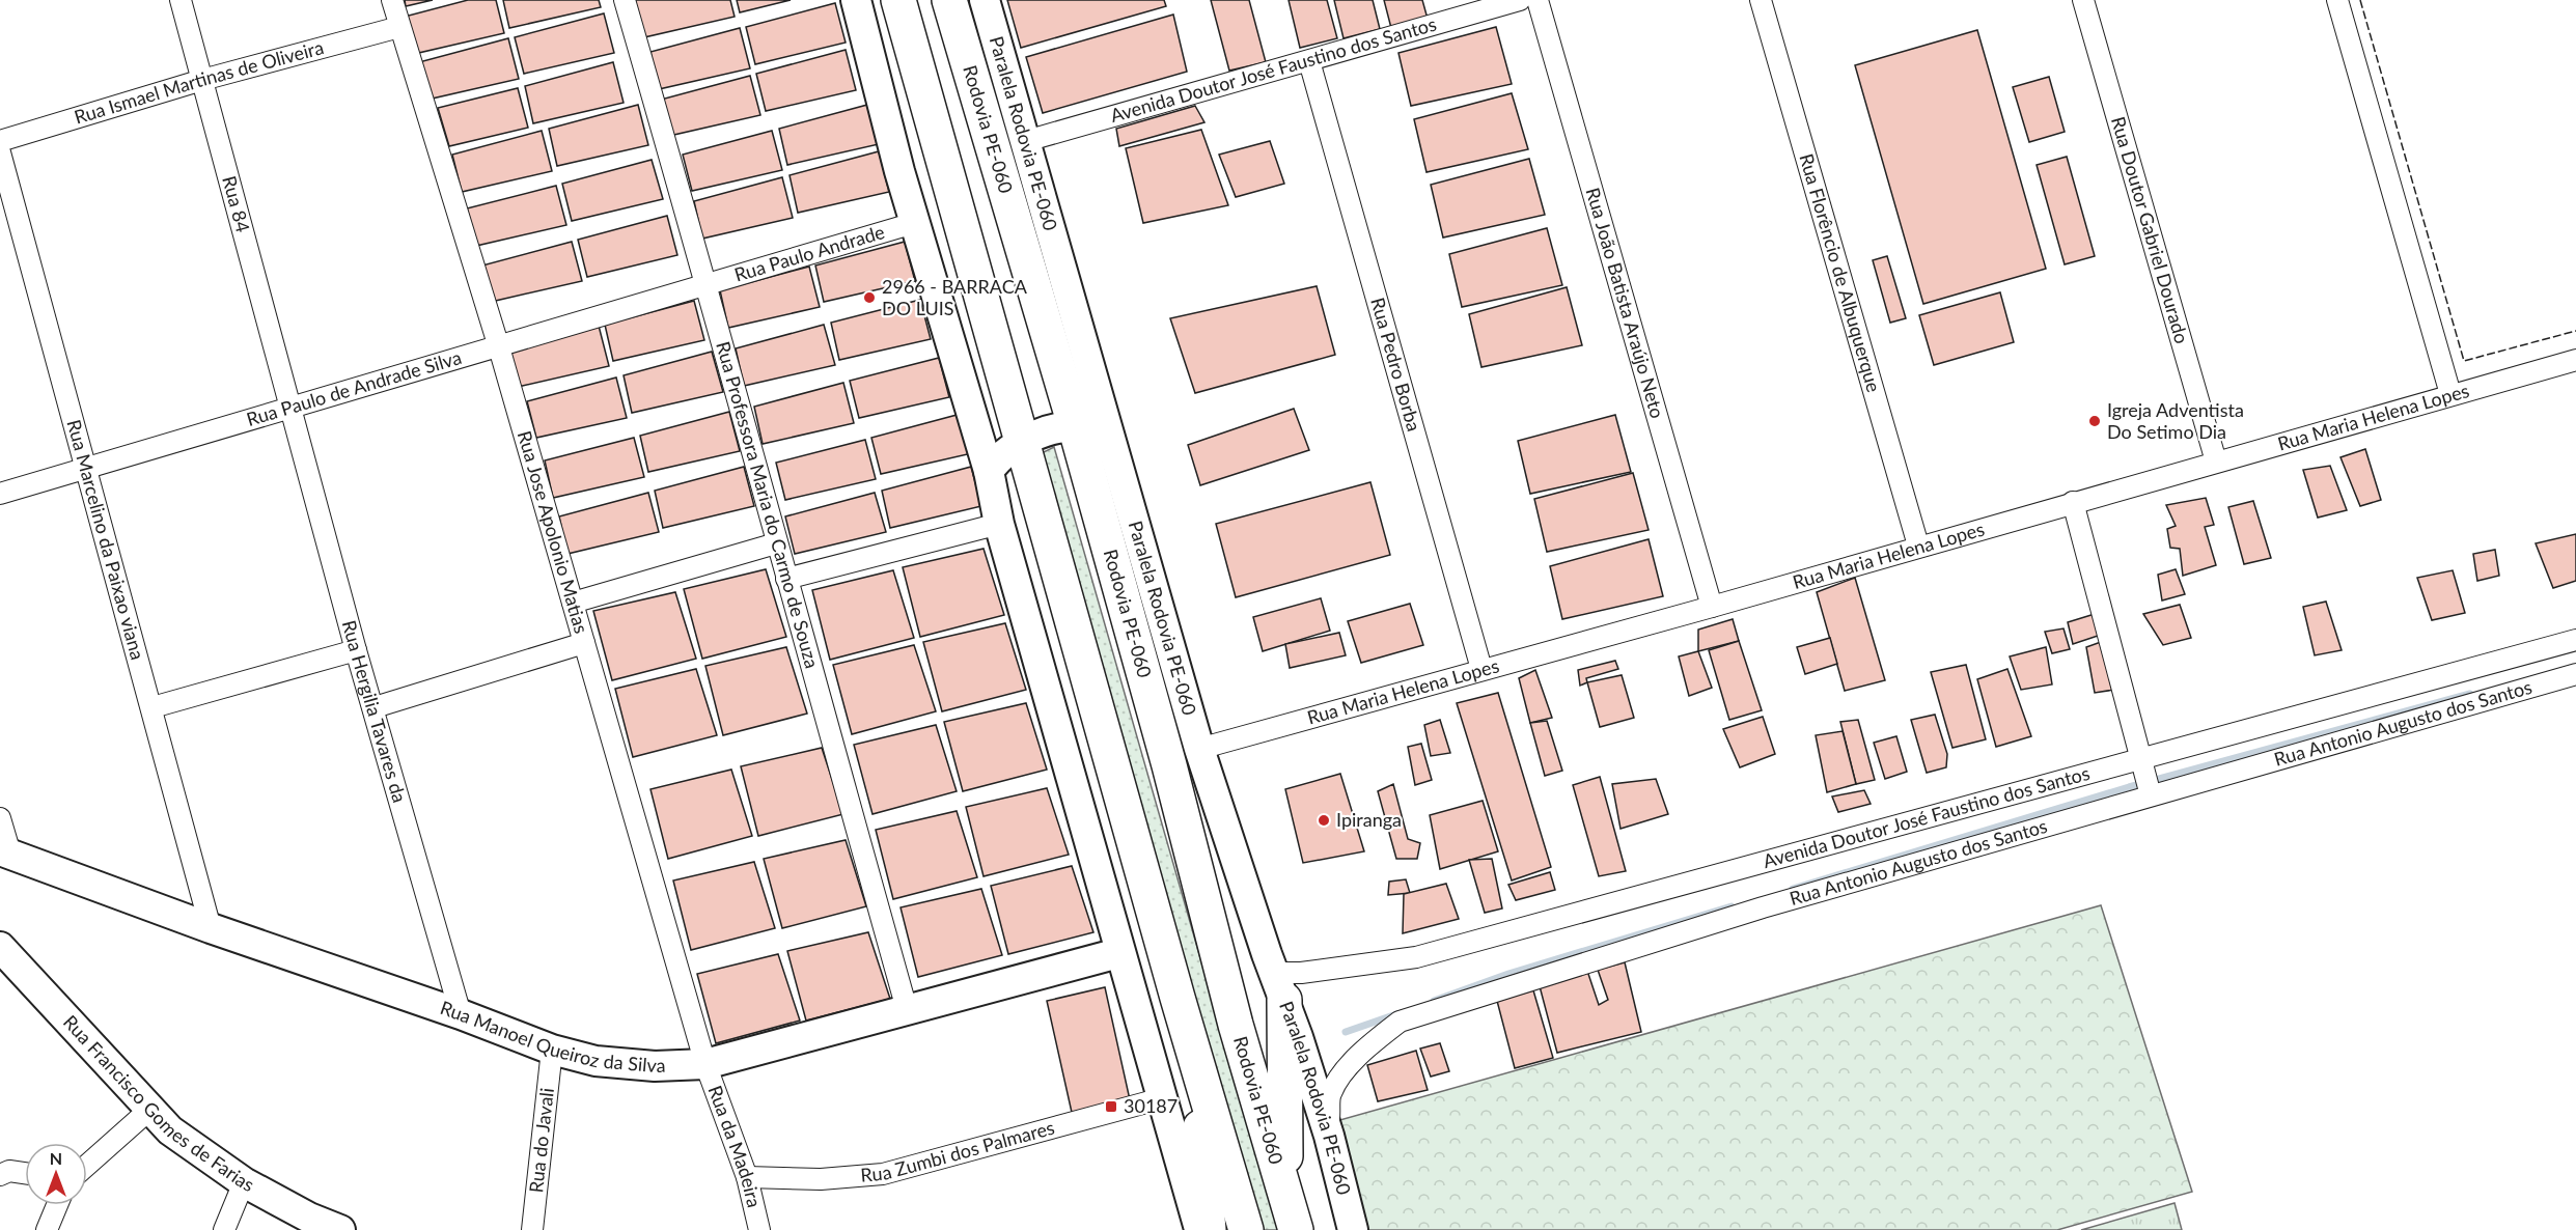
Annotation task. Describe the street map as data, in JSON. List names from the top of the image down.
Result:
{
  "streets": {
    "highway": ["Rodovia PE-060"],
    "main road": ["Paralela Rodovia PE-060", "Rua Manoel Queiroz da Silva", "Rua Francisco Gomes de Farias"],
    "street": [
      "Avenida Doutor José Faustino dos Santos",
      "Rua Ismael Martinas de Oliveira",
      "Rua 84",
      "Rua Doutor Gabriel Dourado",
      "Rua Paulo Andrade",
      "Rua Florêncio de Albuquerque",
      "Rua João Batista Araújo Neto",
      "Rua Pedro Borba",
      "Rua Paulo de Andrade Silva",
      "Rua Maria Helena Lopes",
      "Rua Professora Maria do Carmo de Souza",
      "Rua Jose Apolonio Matias",
      "Rua Marcelino da Paixao viana",
      "Rua Hergilia Tavares da",
      "Rua Antonio Augusto dos Santos",
      "Rua do Javali",
      "Rua da Madeira",
      "Rua Zumbi dos Palmares"
    ]
  },
  "crossings": [
    ["Avenida Doutor José Faustino dos Santos", "Paralela Rodovia PE-060"],
    ["Avenida Doutor José Faustino dos Santos", "Rua Pedro Borba"],
    ["Avenida Doutor José Faustino dos Santos", "Rua Antonio Augusto dos Santos"],
    ["Rua Ismael Martinas de Oliveira", "Rua 84"],
    ["Rua Ismael Martinas de Oliveira", "Rua Jose Apolonio Matias"],
    ["Paralela Rodovia PE-060", "Rua Maria Helena Lopes"],
    ["Paralela Rodovia PE-060", "Rua Antonio Augusto dos Santos"],
    ["Rua 84", "Rua Paulo de Andrade Silva"],
    ["Rua 84", "Rua Hergilia Tavares da"],
    ["Rua Doutor Gabriel Dourado", "Rua Maria Helena Lopes"],
    ["Rua Paulo Andrade", "Rua Paulo de Andrade Silva"],
    ["Rua Paulo Andrade", "Rua Professora Maria do Carmo de Souza"],
    ["Rua Florêncio de Albuquerque", "Rua Maria Helena Lopes"],
    ["Rua João Batista Araújo Neto", "Rua Maria Helena Lopes"],
    ["Rua Pedro Borba", "Rua Maria Helena Lopes"],
    ["Rua Paulo de Andrade Silva", "Rua Professora Maria do Carmo de Souza"],
    ["Rua Paulo de Andrade Silva", "Rua Jose Apolonio Matias"],
    ["Rua Paulo de Andrade Silva", "Rua Marcelino da Paixao viana"],
    ["Rua Paulo de Andrade Silva", "Rua Hergilia Tavares da"],
    ["Rua Professora Maria do Carmo de Souza", "Rua Manoel Queiroz da Silva"],
    ["Rua Jose Apolonio Matias", "Rua Manoel Queiroz da Silva"],
    ["Rua Jose Apolonio Matias", "Rua da Madeira"],
    ["Rua Marcelino da Paixao viana", "Rua Manoel Queiroz da Silva"],
    ["Rua Hergilia Tavares da", "Rua Manoel Queiroz da Silva"],
    ["Rua Manoel Queiroz da Silva", "Rua do Javali"],
    ["Rua Manoel Queiroz da Silva", "Rua da Madeira"],
    ["Rua da Madeira", "Rua Zumbi dos Palmares"]
  ],
  "places": {
    "other": ["2966 - BARRACA DO LUIS", "Igreja Adventista Do Setimo Dia", "Ipiranga"],
    "transit": ["30187"]
  },
  "north": "top"
}
